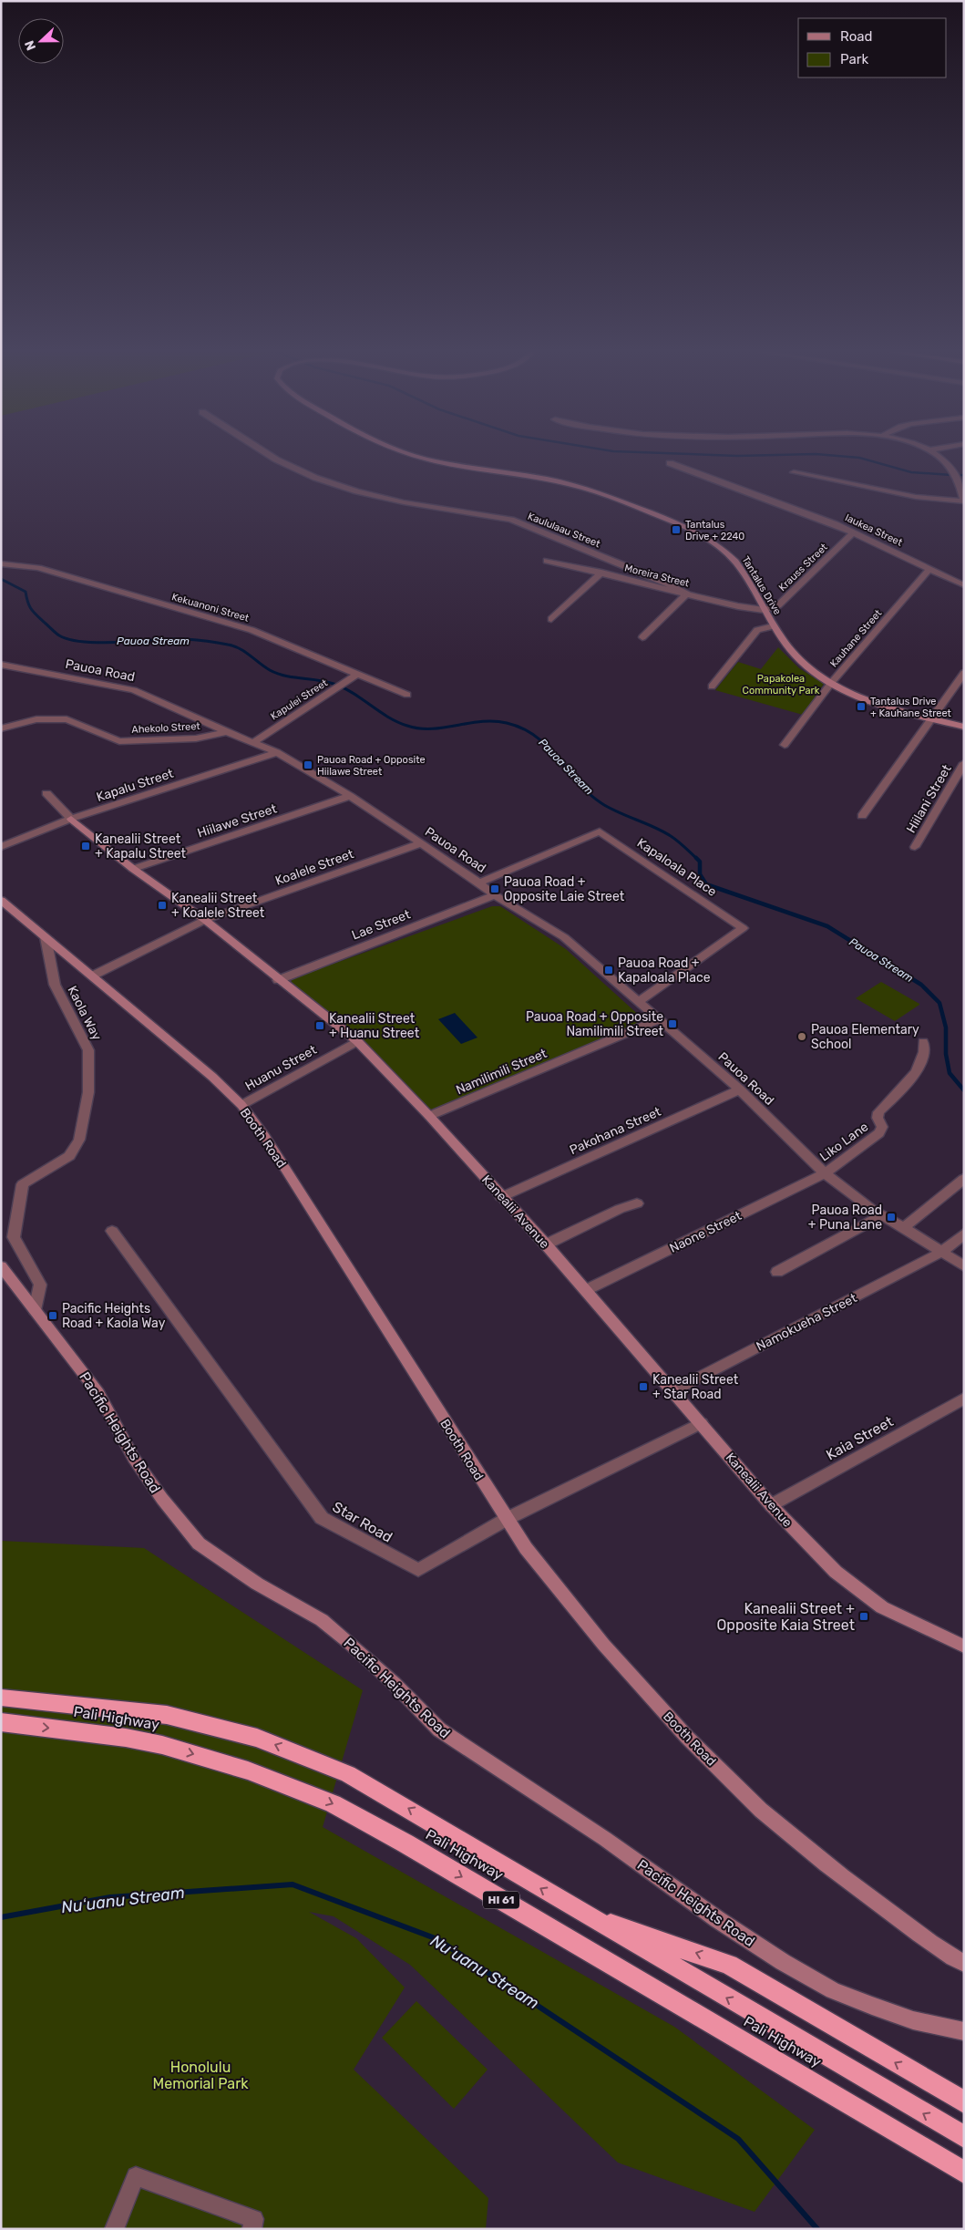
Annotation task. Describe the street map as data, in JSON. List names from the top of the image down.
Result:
{
  "streets": {
    "highway": ["Pali Highway", "HI 61"],
    "street": [
      "Kaululaau Street",
      "Iaukea Street",
      "Krauss Street",
      "Moreira Street",
      "Tantalus Drive",
      "Kekuanoni Street",
      "Kauhane Street",
      "Pauoa Road",
      "Kapulei Street",
      "Ahekolo Street",
      "Kapalu Street",
      "Hiilani Street",
      "Hiilawe Street",
      "Koalele Street",
      "Kapaloala Place",
      "Lae Street",
      "Kaola Way",
      "Huanu Street",
      "Namilimili Street",
      "Pakohana Street",
      "Booth Road",
      "Liko Lane",
      "Kanealii Avenue",
      "Naone Street",
      "Namokueha Street",
      "Pacific Heights Road",
      "Kaia Street",
      "Star Road"
    ]
  },
  "crossings": [
    ["Kaululaau Street", "Moreira Street"],
    ["Iaukea Street", "Krauss Street"],
    ["Iaukea Street", "Kauhane Street"],
    ["Krauss Street", "Moreira Street"],
    ["Krauss Street", "Tantalus Drive"],
    ["Moreira Street", "Tantalus Drive"],
    ["Tantalus Drive", "Kauhane Street"],
    ["Kekuanoni Street", "Kapulei Street"],
    ["Pauoa Road", "Kapulei Street"],
    ["Pauoa Road", "Ahekolo Street"],
    ["Pauoa Road", "Kapalu Street"],
    ["Pauoa Road", "Hiilawe Street"],
    ["Pauoa Road", "Koalele Street"],
    ["Pauoa Road", "Kapaloala Place"],
    ["Pauoa Road", "Lae Street"],
    ["Pauoa Road", "Namilimili Street"],
    ["Pauoa Road", "Pakohana Street"],
    ["Pauoa Road", "Liko Lane"],
    ["Pauoa Road", "Naone Street"],
    ["Pauoa Road", "Namokueha Street"],
    ["Kapalu Street", "Kanealii Avenue"],
    ["Hiilawe Street", "Kanealii Avenue"],
    ["Koalele Street", "Booth Road"],
    ["Koalele Street", "Kanealii Avenue"],
    ["Lae Street", "Kanealii Avenue"],
    ["Kaola Way", "Booth Road"],
    ["Kaola Way", "Pacific Heights Road"],
    ["Huanu Street", "Booth Road"],
    ["Huanu Street", "Kanealii Avenue"],
    ["Namilimili Street", "Kanealii Avenue"],
    ["Pakohana Street", "Kanealii Avenue"],
    ["Booth Road", "Star Road"],
    ["Liko Lane", "Naone Street"],
    ["Kanealii Avenue", "Naone Street"],
    ["Kanealii Avenue", "Namokueha Street"],
    ["Kanealii Avenue", "Kaia Street"],
    ["Kanealii Avenue", "Star Road"]
  ],
  "water": ["Pauoa Stream", "Nuʻuanu Stream"],
  "parks": ["Papakolea Community Park", "Honolulu Memorial Park"],
  "places": {
    "transit": [
      "Tantalus Drive + 2240",
      "Tantalus Drive + Kauhane Street",
      "Pauoa Road + Opposite Hiilawe Street",
      "Kanealii Street + Kapalu Street",
      "Pauoa Road + Opposite Laie Street",
      "Kanealii Street + Koalele Street",
      "Pauoa Road + Kapaloala Place",
      "Pauoa Road + Opposite Namilimili Street",
      "Kanealii Street + Huanu Street",
      "Pauoa Road + Puna Lane",
      "Pacific Heights Road + Kaola Way",
      "Kanealii Street + Star Road",
      "Kanealii Street + Opposite Kaia Street"
    ],
    "other": ["Pauoa Elementary School"]
  },
  "legend": ["Road", "Park"],
  "north": "left"
}
